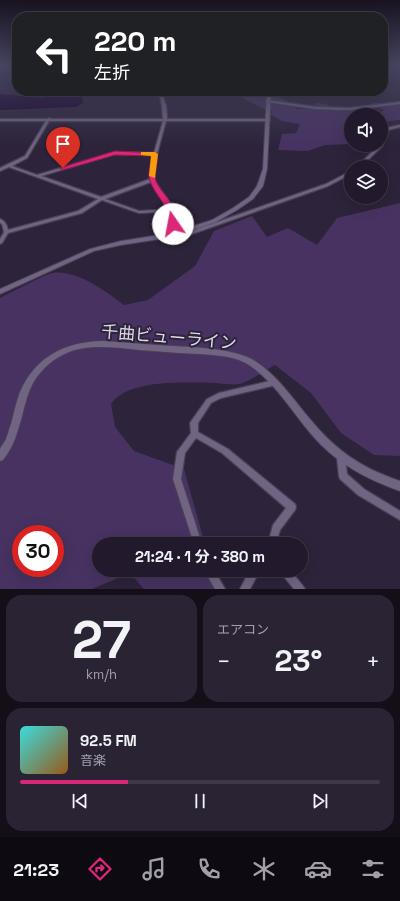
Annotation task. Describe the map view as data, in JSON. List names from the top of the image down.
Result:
{
  "streets": {
    "street": ["千曲ビューライン"]
  },
  "page": {
    "turn": ["220 m", "左折"],
    "limit": "30",
    "trip": "21:24 · 1 分 · 380 m",
    "tile": [
      ["27", "km/h"],
      "エアコン"
    ],
    "heat": ["−", "23°", "+"],
    "song": ["92.5 FM", "音楽"],
    "tabs": "21:23"
  }
}
